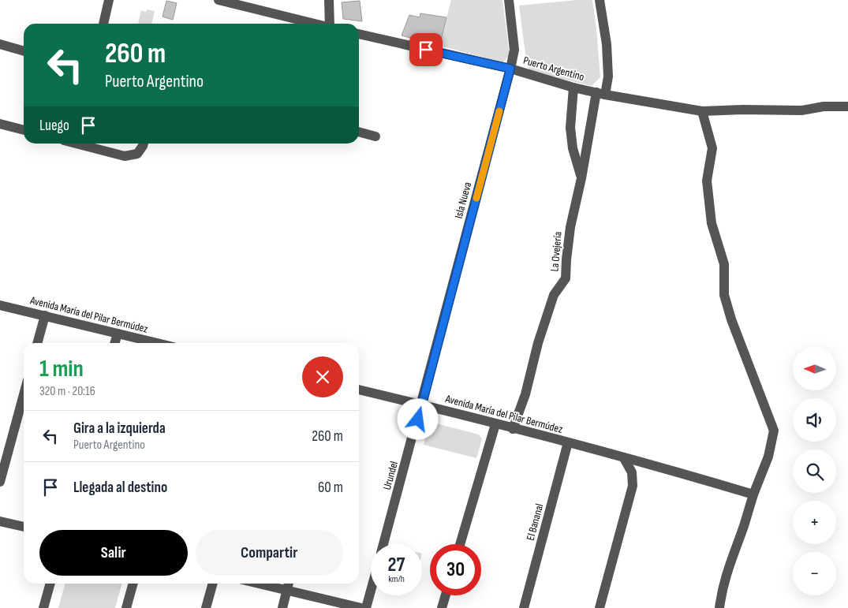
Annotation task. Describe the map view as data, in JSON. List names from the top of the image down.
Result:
{
  "streets": {
    "street": [
      "Puerto Argentino",
      "Isla Nueva",
      "La Ovejería",
      "Avenida María del Pilar Bermúdez",
      "Urundel",
      "El Bananal"
    ]
  },
  "crossings": [
    ["Puerto Argentino", "Isla Nueva"],
    ["Puerto Argentino", "La Ovejería"],
    ["Isla Nueva", "Avenida María del Pilar Bermúdez"],
    ["Isla Nueva", "Urundel"],
    ["La Ovejería", "Avenida María del Pilar Bermúdez"],
    ["Avenida María del Pilar Bermúdez", "Urundel"],
    ["Avenida María del Pilar Bermúdez", "El Bananal"]
  ],
  "north": "left",
  "page": {
    "turn": ["260 m", "Puerto Argentino"],
    "then": "Luego",
    "heading": ["1 min", "320 m · 20:16"],
    "map_buttons": ["+", "−"],
    "list": [
      {
        "name": "Gira a la izquierda",
        "note": "Puerto Argentino",
        "value": "260 m"
      },
      {
        "name": "Llegada al destino",
        "value": "60 m"
      }
    ],
    "buttons": ["Salir", "Compartir"],
    "speed": "27 km/h",
    "limit": "30"
  }
}
